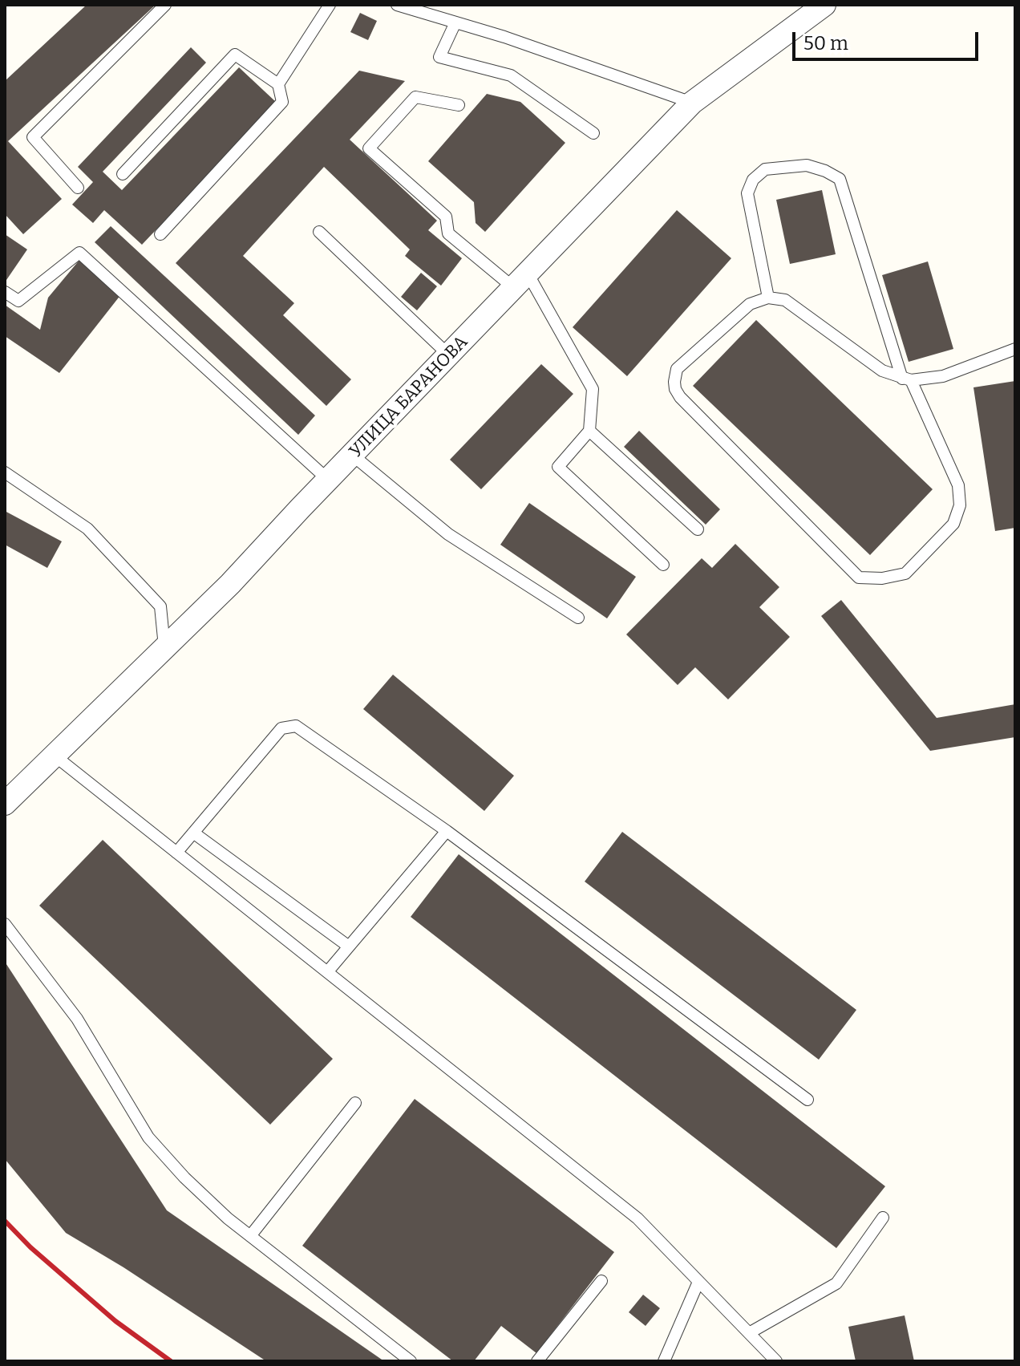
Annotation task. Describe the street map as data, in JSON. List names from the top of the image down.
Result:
{
  "streets": {
    "street": ["УЛИЦА БАРАНОВА"]
  },
  "scale_bar": "50 m"
}
